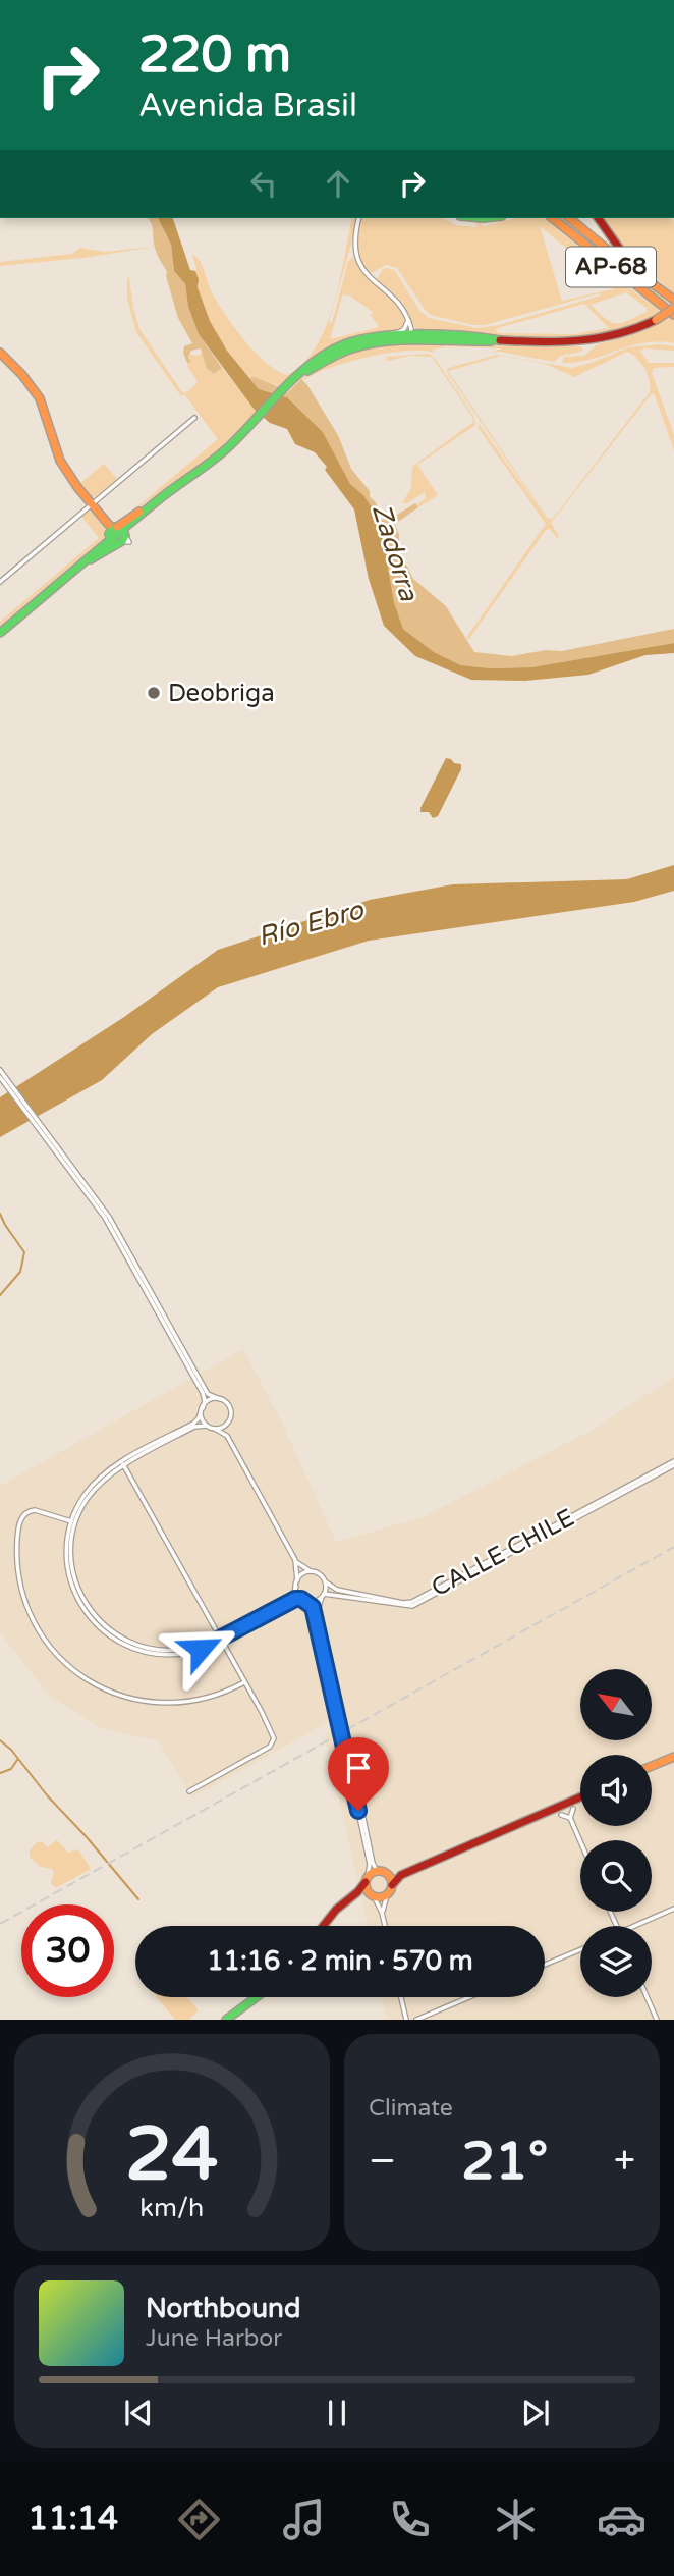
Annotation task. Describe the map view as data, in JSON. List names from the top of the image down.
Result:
{
  "streets": {
    "main road": ["AP-68"],
    "street": ["CALLE CHILE"]
  },
  "water": ["Zadorra", "Río Ebro"],
  "places": ["Deobriga"],
  "north": "top left",
  "page": {
    "turn": ["220 m", "Avenida Brasil"],
    "limit": "30",
    "trip": "11:16 · 2 min · 570 m",
    "tile": "Climate",
    "heat": ["−", "21°", "+"],
    "song": ["Northbound", "June Harbor"],
    "tabs": "11:14",
    "gauge": ["24", "km/h"]
  }
}
